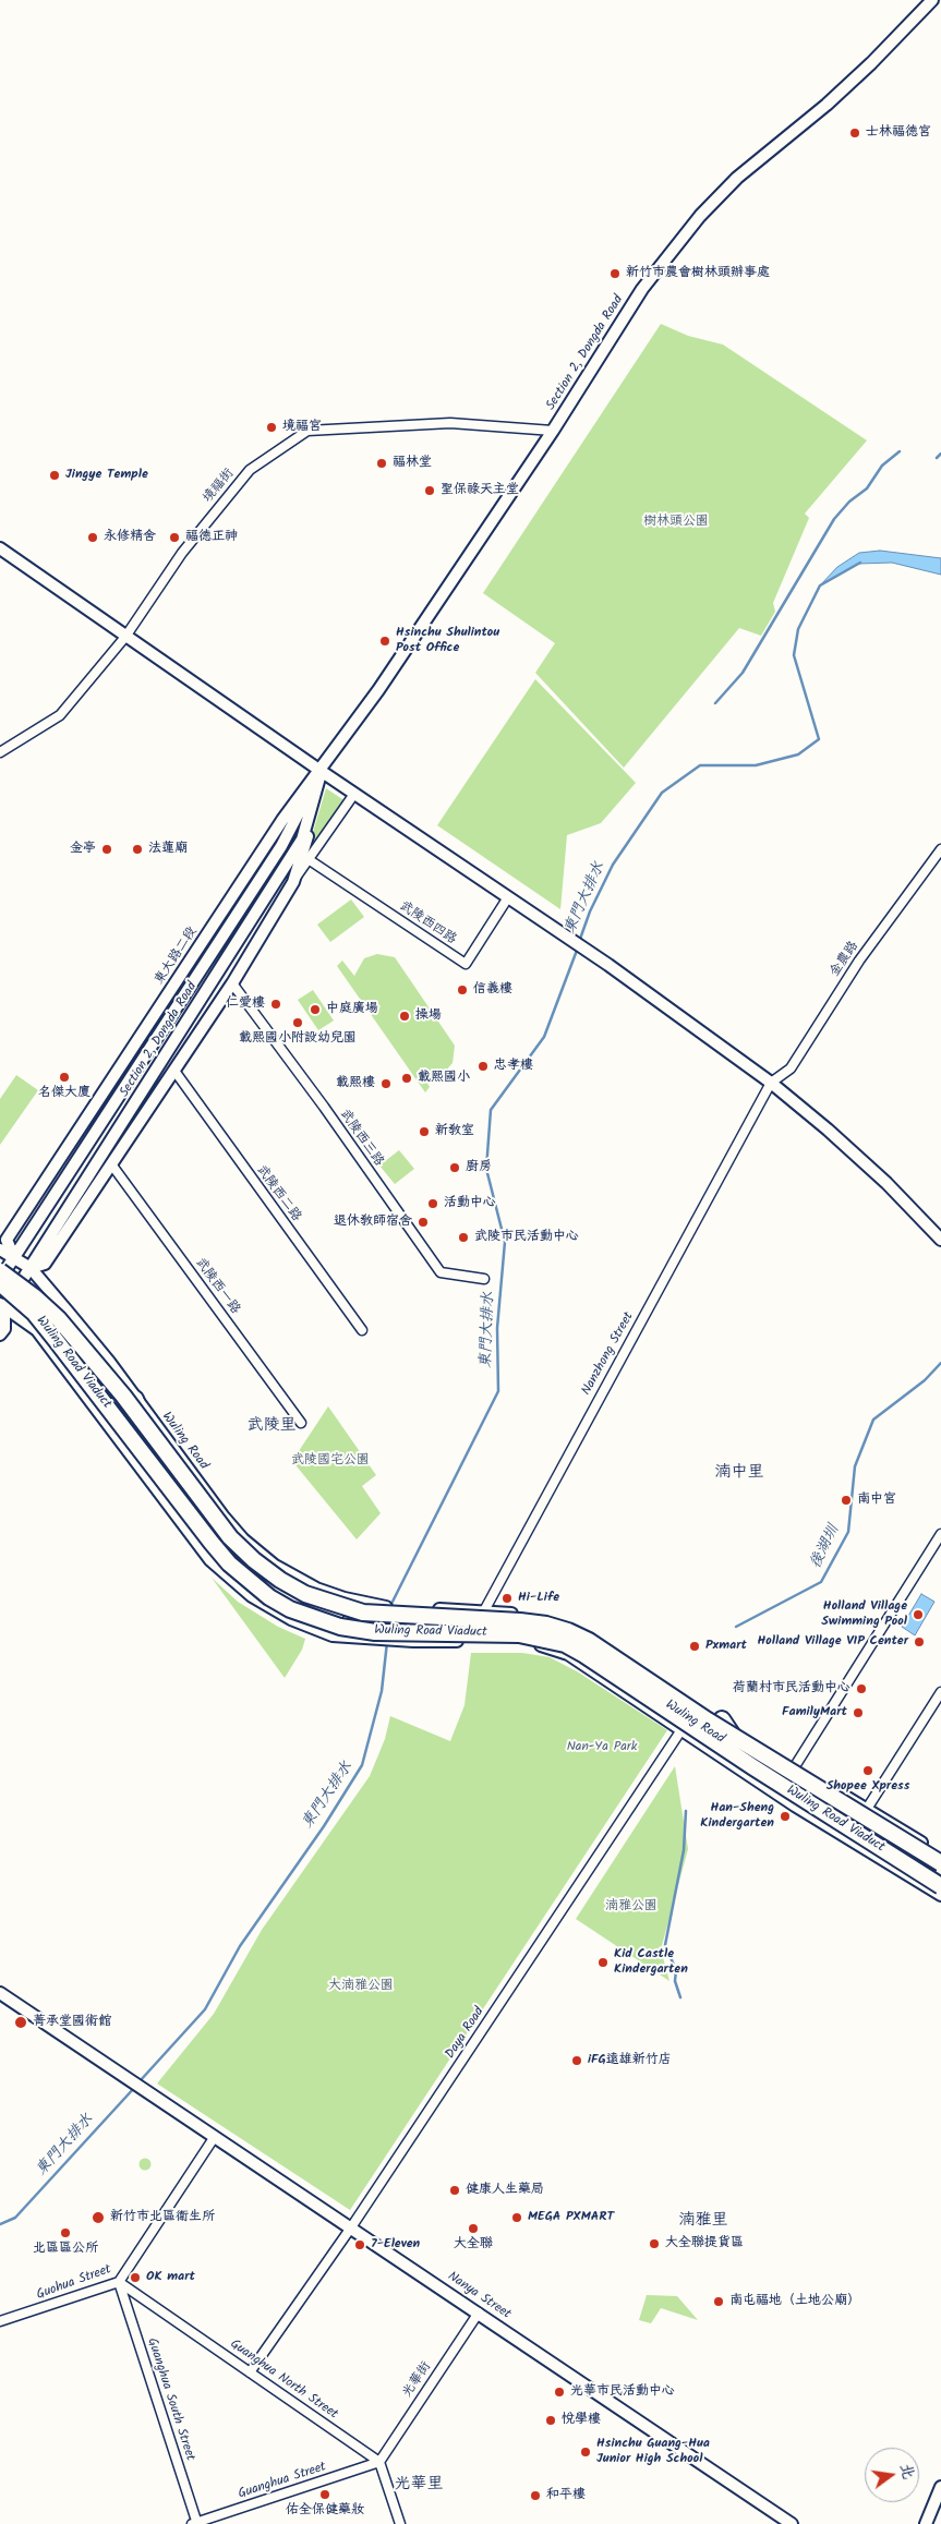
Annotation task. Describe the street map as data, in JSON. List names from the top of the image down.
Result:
{
  "streets": {
    "highway": ["Wuling Road Viaduct"],
    "street": [
      "Section 2, Dongda Road",
      "境福街",
      "武陵西四路",
      "東大路二段",
      "金農路",
      "武陵西三路",
      "武陵西二路",
      "武陵西一路",
      "Nanzhong Street",
      "Wuling Road",
      "Daya Road",
      "Guohua Street",
      "Nanya Street",
      "Guanghua North Street",
      "光華街",
      "Guanghua South Street",
      "Guanghua Street"
    ]
  },
  "crossings": [
    ["Section 2, Dongda Road", "境福街"],
    ["Section 2, Dongda Road", "東大路二段"],
    ["Section 2, Dongda Road", "Wuling Road"],
    ["東大路二段", "Wuling Road"],
    ["金農路", "Nanzhong Street"],
    ["Nanzhong Street", "Wuling Road"],
    ["Wuling Road", "Daya Road"],
    ["Daya Road", "Nanya Street"],
    ["Daya Road", "Guanghua North Street"],
    ["Guohua Street", "Nanya Street"],
    ["Guohua Street", "Guanghua North Street"],
    ["Guohua Street", "Guanghua South Street"],
    ["Nanya Street", "光華街"],
    ["Guanghua North Street", "光華街"],
    ["Guanghua North Street", "Guanghua South Street"],
    ["Guanghua North Street", "Guanghua Street"],
    ["光華街", "Guanghua Street"],
    ["Guanghua South Street", "Guanghua Street"]
  ],
  "districts": [
    "武陵里",
    "湳中里",
    "湳雅里",
    "光華里"
  ],
  "water": ["東門大排水", "後湖圳"],
  "parks": [
    "樹林頭公園",
    "武陵國宅公園",
    "Nan-Ya Park",
    "湳雅公園",
    "大湳雅公園"
  ],
  "places": [
    "士林福德宮",
    "新竹市農會樹林頭辦事處",
    "境福宮",
    "福林堂",
    "Jingye Temple",
    "聖保祿天主堂",
    "永修精舍",
    "福德正神",
    "Hsinchu Shulintou Post Office",
    "金亭",
    "法蓮廟",
    "信義樓",
    "仁愛樓",
    "中庭廣場",
    "操場",
    "載熙國小附設幼兒園",
    "忠孝樓",
    "名傑大廈",
    "載熙國小",
    "載熙樓",
    "新教室",
    "廚房",
    "活動中心",
    "退休教師宿舍",
    "武陵市民活動中心",
    "南中宮",
    "Hi-Life",
    "Holland Village Swimming Pool",
    "Holland Village VIP Center",
    "Pxmart",
    "荷蘭村市民活動中心",
    "FamilyMart",
    "Shopee Xpress",
    "Han-Sheng Kindergarten",
    "Kid Castle Kindergarten",
    "菁承堂國術館",
    "iFG遠雄新竹店",
    "健康人生藥局",
    "新竹市北區衛生所",
    "MEGA PXMART",
    "大全聯",
    "北區區公所",
    "大全聯提貨區",
    "7-Eleven",
    "OK mart",
    "南屯福地（土地公廟）",
    "光華市民活動中心",
    "悅學樓",
    "Hsinchu Guang-Hua Junior High School",
    "佑全保健藥妝",
    "和平樓"
  ],
  "north": "right"
}
